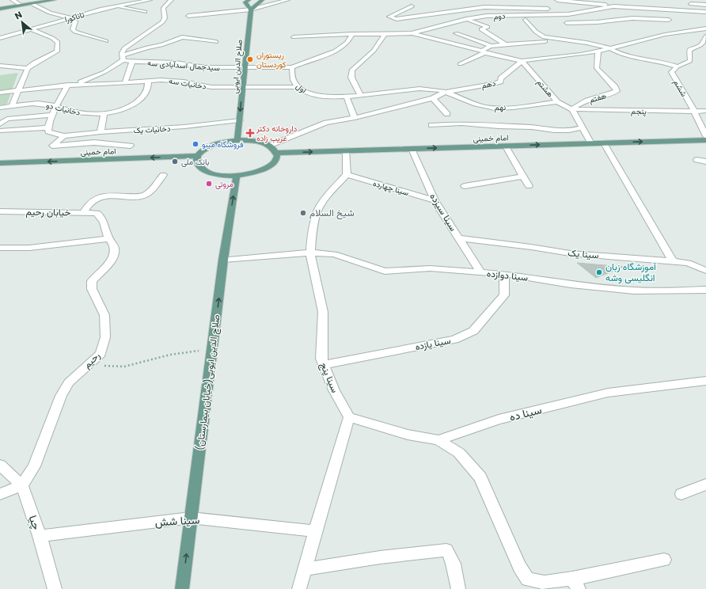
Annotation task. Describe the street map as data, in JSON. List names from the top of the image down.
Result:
{
  "streets": {
    "main road": ["صلاح الدین ایوبی", "امام خمینی", "صلاح الدین ایوبی(خیابان بیمارستان)"],
    "street": [
      "دوم",
      "تاناکورا",
      "سیدجمال اسدآبادی سه",
      "دخانیات سه",
      "دهم",
      "اول",
      "هشتم",
      "ششم",
      "هفتم",
      "نهم",
      "دخانیات دو",
      "پنجم",
      "دخانیات یک",
      "سینا چهارده",
      "خیابان رحیم",
      "سینا سیزده",
      "سینا یک",
      "سینا دوازده",
      "سینا یازده",
      "رحیم",
      "سینا پنج",
      "سینا ده",
      "سینا شش",
      "چیا"
    ]
  },
  "crossings": [
    ["سیدجمال اسدآبادی سه", "صلاح الدین ایوبی"],
    ["سیدجمال اسدآبادی سه", "دخانیات سه"],
    ["سیدجمال اسدآبادی سه", "اول"],
    ["صلاح الدین ایوبی", "دخانیات سه"],
    ["صلاح الدین ایوبی", "دخانیات یک"],
    ["دخانیات سه", "اول"],
    ["دخانیات سه", "دخانیات دو"],
    ["دهم", "اول"],
    ["دهم", "هشتم"],
    ["دهم", "نهم"],
    ["اول", "نهم"],
    ["هشتم", "هفتم"],
    ["هشتم", "نهم"],
    ["هشتم", "پنجم"],
    ["ششم", "پنجم"],
    ["هفتم", "پنجم"],
    ["امام خمینی", "سینا سیزده"],
    ["سینا چهارده", "سینا سیزده"],
    ["سینا چهارده", "سینا پنج"],
    ["خیابان رحیم", "رحیم"],
    ["سینا سیزده", "سینا یک"],
    ["سینا سیزده", "سینا دوازده"],
    ["سینا دوازده", "سینا یازده"],
    ["سینا دوازده", "سینا پنج"],
    ["سینا دوازده", "صلاح الدین ایوبی(خیابان بیمارستان)"],
    ["سینا یازده", "سینا پنج"],
    ["رحیم", "چیا"],
    ["سینا پنج", "سینا ده"],
    ["صلاح الدین ایوبی(خیابان بیمارستان)", "سینا شش"],
    ["سینا شش", "چیا"]
  ],
  "one_way": ["صلاح الدین ایوبی(خیابان بیمارستان)"],
  "places": {
    "other": [
      "ریستوران کوردستان",
      "فروشگاه مینو",
      "بانک ملی",
      "مروتی",
      "شیخ السلام",
      "آموزشگاه زبان انگلیسی وشه"
    ],
    "health": ["داروخانه دکتر غریب زاده"]
  },
  "north": "top left"
}
